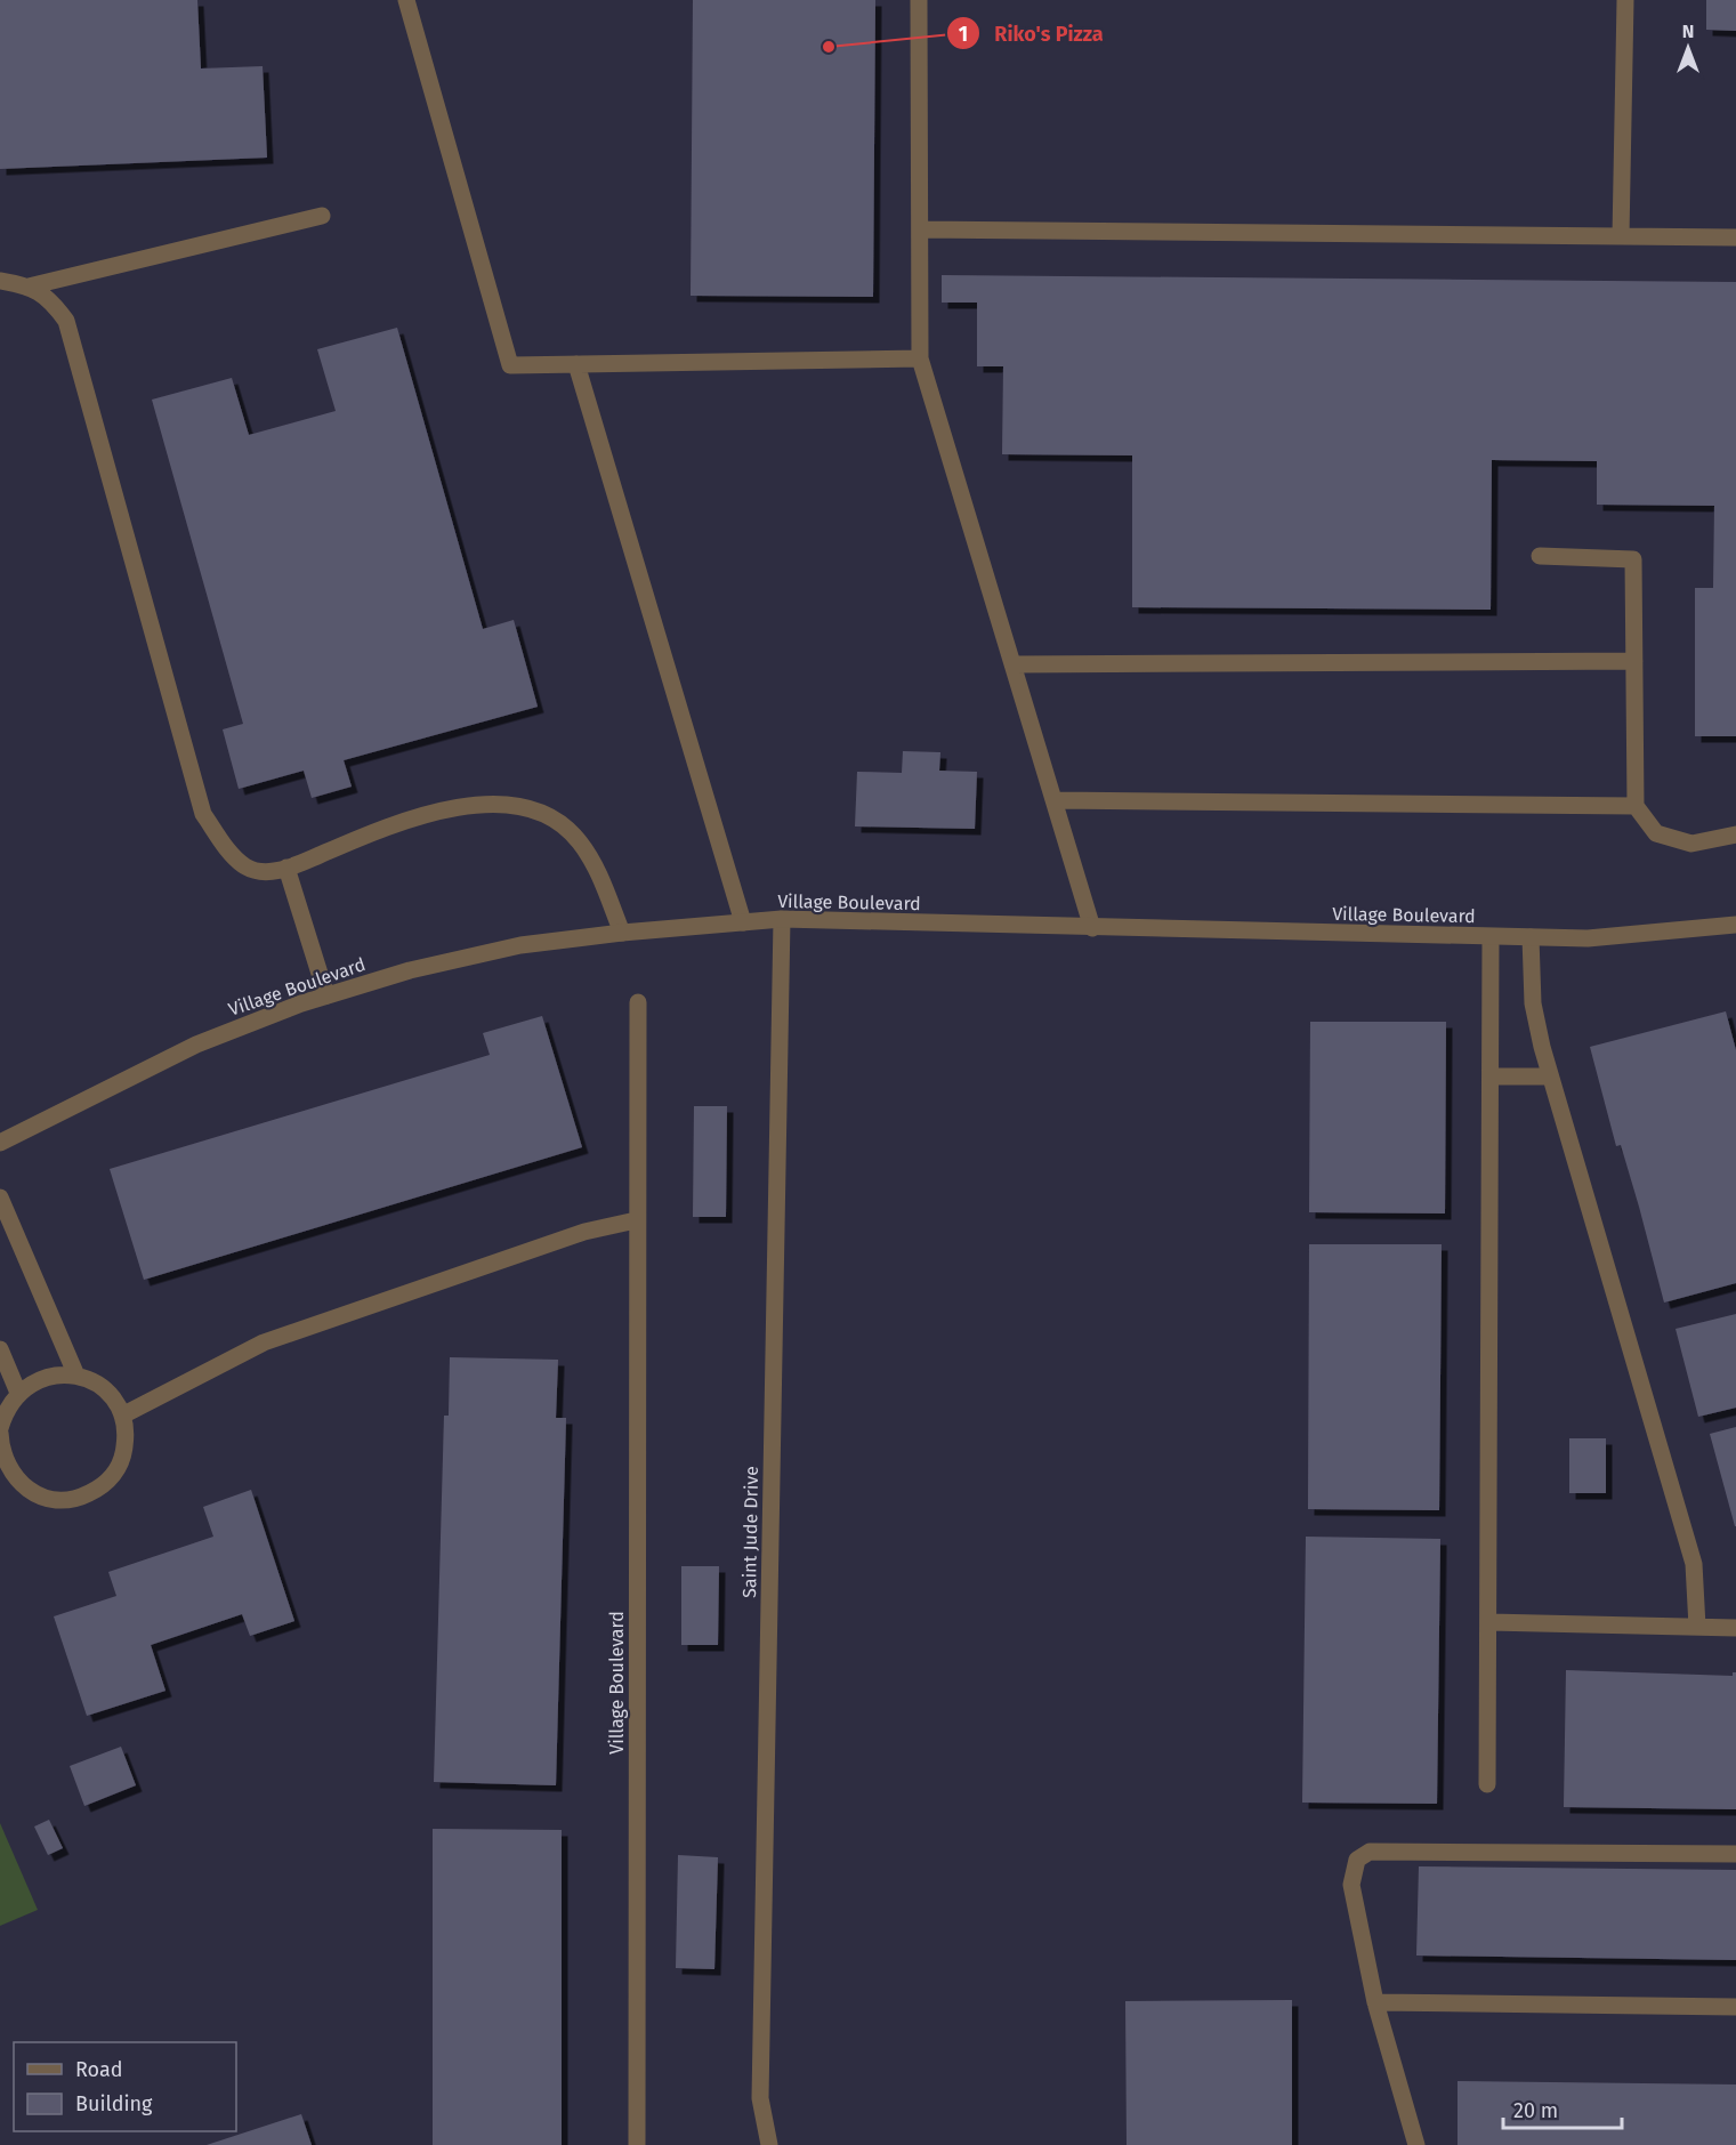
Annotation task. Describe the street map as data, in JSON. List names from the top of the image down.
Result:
{
  "streets": {
    "street": ["Village Boulevard", "Saint Jude Drive"]
  },
  "crossings": [
    ["Village Boulevard", "Saint Jude Drive"]
  ],
  "places": ["Riko's Pizza"],
  "legend": ["Road", "Building"],
  "scale_bar": "20 m",
  "north": "top"
}
